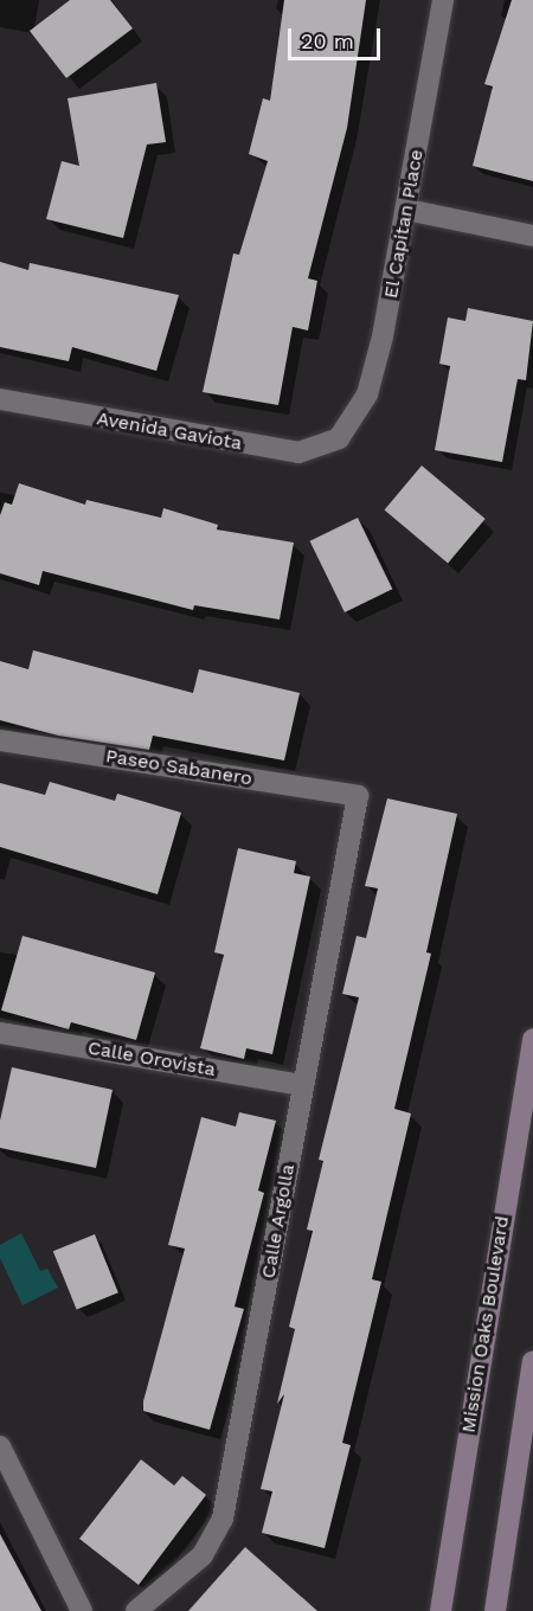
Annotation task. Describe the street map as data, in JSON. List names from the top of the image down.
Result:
{
  "streets": {
    "main road": ["Mission Oaks Boulevard"],
    "street": [
      "El Capitan Place",
      "Avenida Gaviota",
      "Paseo Sabanero",
      "Calle Orovista",
      "Calle Argolla"
    ]
  },
  "crossings": [
    ["El Capitan Place", "Avenida Gaviota"],
    ["Paseo Sabanero", "Calle Argolla"],
    ["Calle Orovista", "Calle Argolla"]
  ],
  "scale_bar": "20 m"
}
